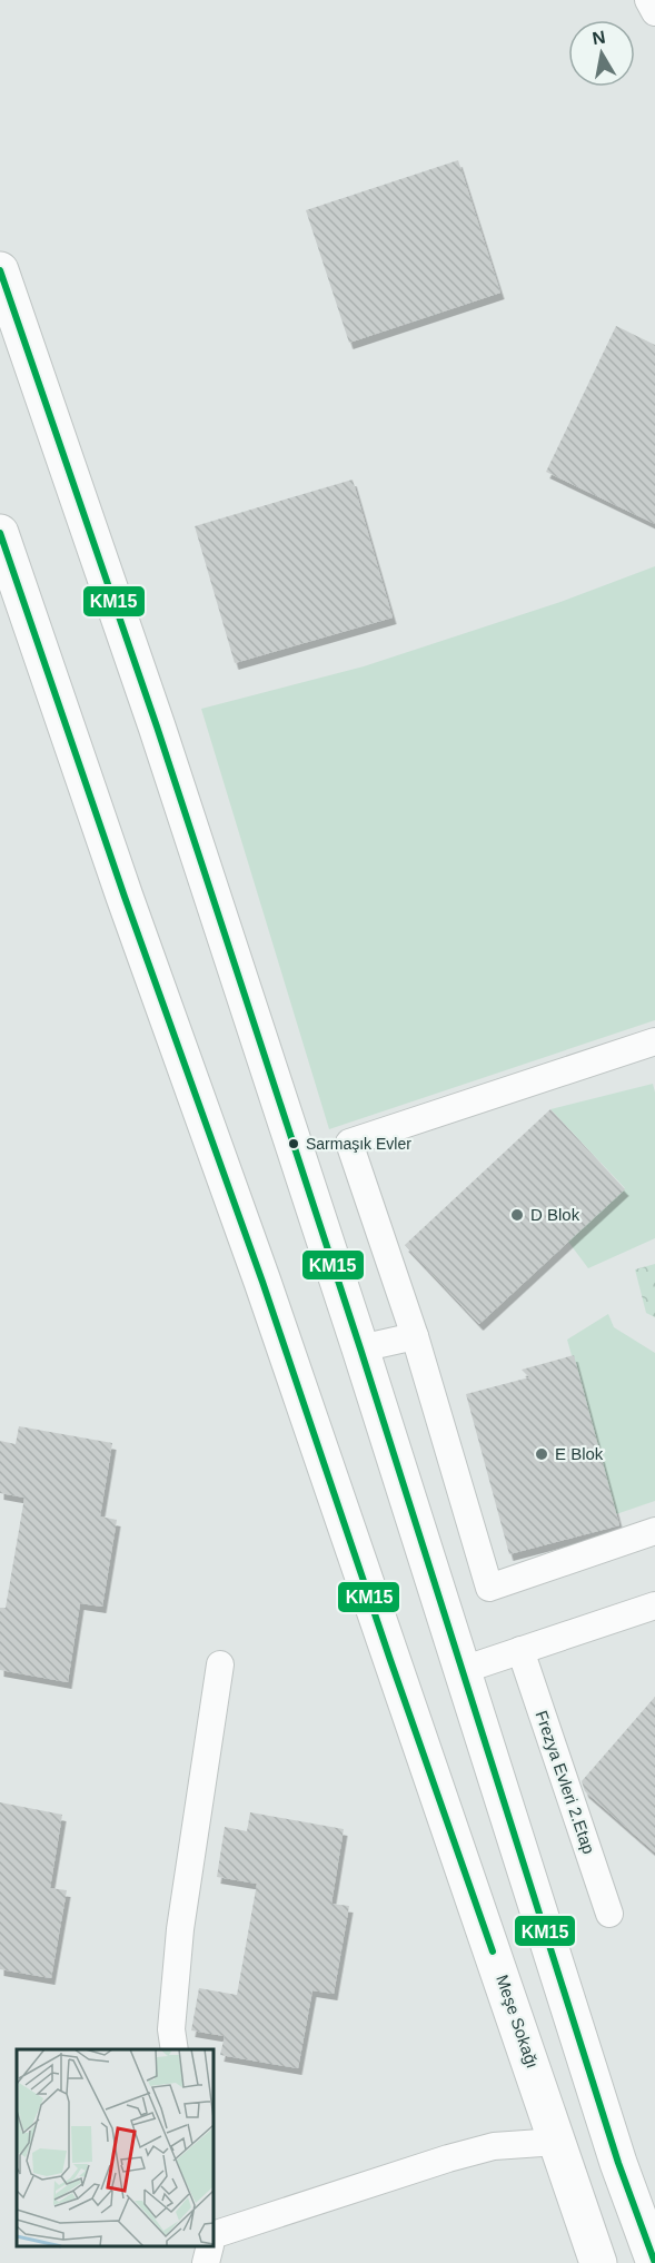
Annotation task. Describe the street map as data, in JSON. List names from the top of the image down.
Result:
{
  "streets": {
    "street": ["Meşe Sokağı"],
    "lane": ["Frezya Evleri 2.Etap"]
  },
  "places": ["Sarmaşık Evler", "D Blok", "E Blok"],
  "lines": ["transit line KM15"],
  "north": "top"
}
